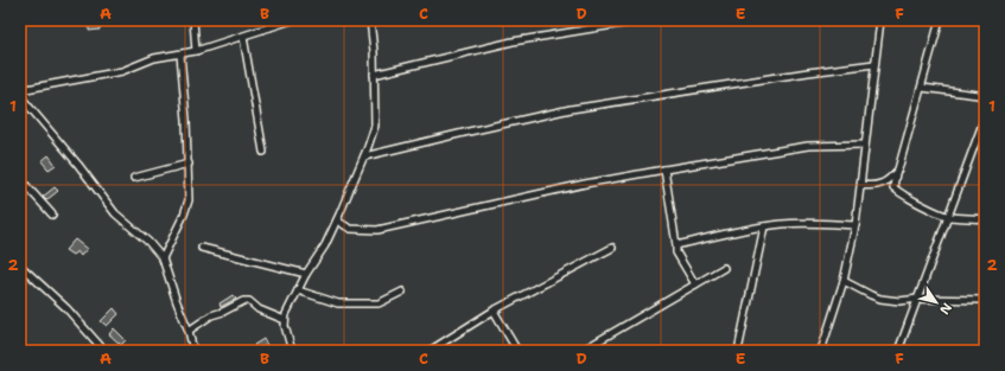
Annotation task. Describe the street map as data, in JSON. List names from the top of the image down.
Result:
{
  "north": "bottom right",
  "grid": {
    "columns": [
      "A",
      "B",
      "C",
      "D",
      "E",
      "F"
    ],
    "rows": ["1", "2"]
  }
}
